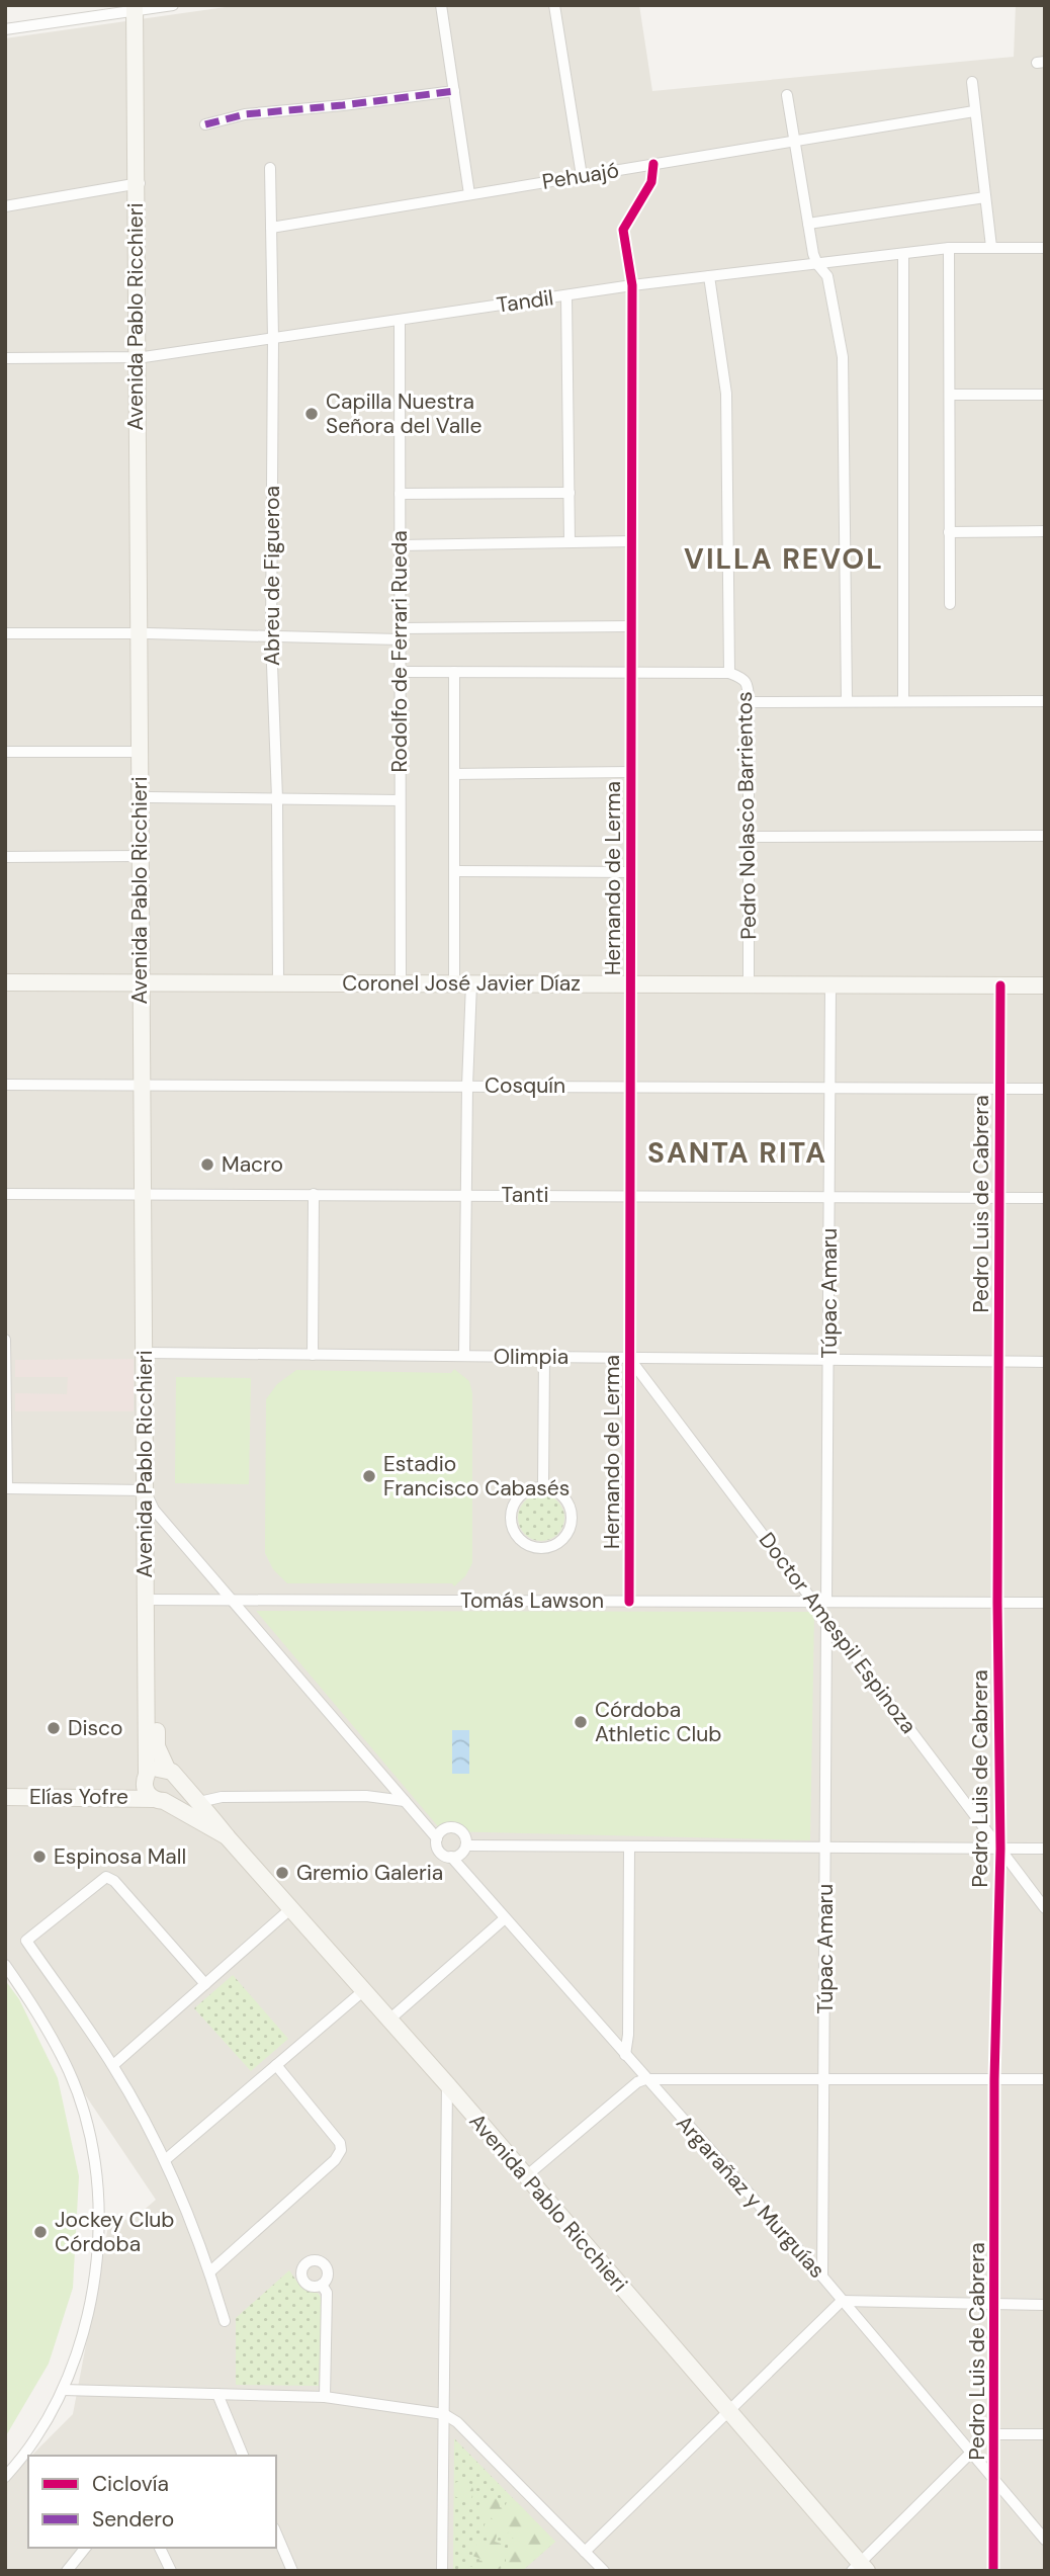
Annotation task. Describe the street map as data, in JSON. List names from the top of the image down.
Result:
{
  "streets": {
    "main road": ["Avenida Pablo Ricchieri", "Coronel José Javier Díaz", "Elías Yofre"],
    "street": [
      "Pehuajó",
      "Tandil",
      "Abreu de Figueroa",
      "Rodolfo de Ferrari Rueda",
      "Pedro Nolasco Barrientos",
      "Hernando de Lerma",
      "Cosquín",
      "Tanti",
      "Pedro Luis de Cabrera",
      "Túpac Amaru",
      "Olimpia",
      "Tomás Lawson",
      "Doctor Amespil Espinoza",
      "Argarañaz y Murguías"
    ]
  },
  "crossings": [
    ["Pehuajó", "Abreu de Figueroa"],
    ["Pehuajó", "Hernando de Lerma"],
    ["Tandil", "Avenida Pablo Ricchieri"],
    ["Tandil", "Abreu de Figueroa"],
    ["Tandil", "Rodolfo de Ferrari Rueda"],
    ["Tandil", "Pedro Nolasco Barrientos"],
    ["Tandil", "Hernando de Lerma"],
    ["Avenida Pablo Ricchieri", "Coronel José Javier Díaz"],
    ["Avenida Pablo Ricchieri", "Cosquín"],
    ["Avenida Pablo Ricchieri", "Tanti"],
    ["Avenida Pablo Ricchieri", "Olimpia"],
    ["Avenida Pablo Ricchieri", "Tomás Lawson"],
    ["Avenida Pablo Ricchieri", "Elías Yofre"],
    ["Abreu de Figueroa", "Coronel José Javier Díaz"],
    ["Rodolfo de Ferrari Rueda", "Coronel José Javier Díaz"],
    ["Pedro Nolasco Barrientos", "Coronel José Javier Díaz"],
    ["Hernando de Lerma", "Coronel José Javier Díaz"],
    ["Hernando de Lerma", "Cosquín"],
    ["Hernando de Lerma", "Tanti"],
    ["Hernando de Lerma", "Olimpia"],
    ["Hernando de Lerma", "Tomás Lawson"],
    ["Hernando de Lerma", "Doctor Amespil Espinoza"],
    ["Coronel José Javier Díaz", "Pedro Luis de Cabrera"],
    ["Coronel José Javier Díaz", "Túpac Amaru"],
    ["Cosquín", "Pedro Luis de Cabrera"],
    ["Cosquín", "Túpac Amaru"],
    ["Tanti", "Pedro Luis de Cabrera"],
    ["Tanti", "Túpac Amaru"],
    ["Pedro Luis de Cabrera", "Olimpia"],
    ["Pedro Luis de Cabrera", "Tomás Lawson"],
    ["Pedro Luis de Cabrera", "Doctor Amespil Espinoza"],
    ["Pedro Luis de Cabrera", "Argarañaz y Murguías"],
    ["Túpac Amaru", "Olimpia"],
    ["Túpac Amaru", "Tomás Lawson"],
    ["Túpac Amaru", "Doctor Amespil Espinoza"],
    ["Túpac Amaru", "Argarañaz y Murguías"],
    ["Olimpia", "Doctor Amespil Espinoza"],
    ["Tomás Lawson", "Doctor Amespil Espinoza"]
  ],
  "districts": ["VILLA REVOL", "SANTA RITA"],
  "places": [
    "Capilla Nuestra Señora del Valle",
    "Macro",
    "Estadio Francisco Cabasés",
    "Córdoba Athletic Club",
    "Disco",
    "Espinosa Mall",
    "Gremio Galeria",
    "Jockey Club Córdoba"
  ],
  "legend": ["Ciclovía", "Sendero"]
}
